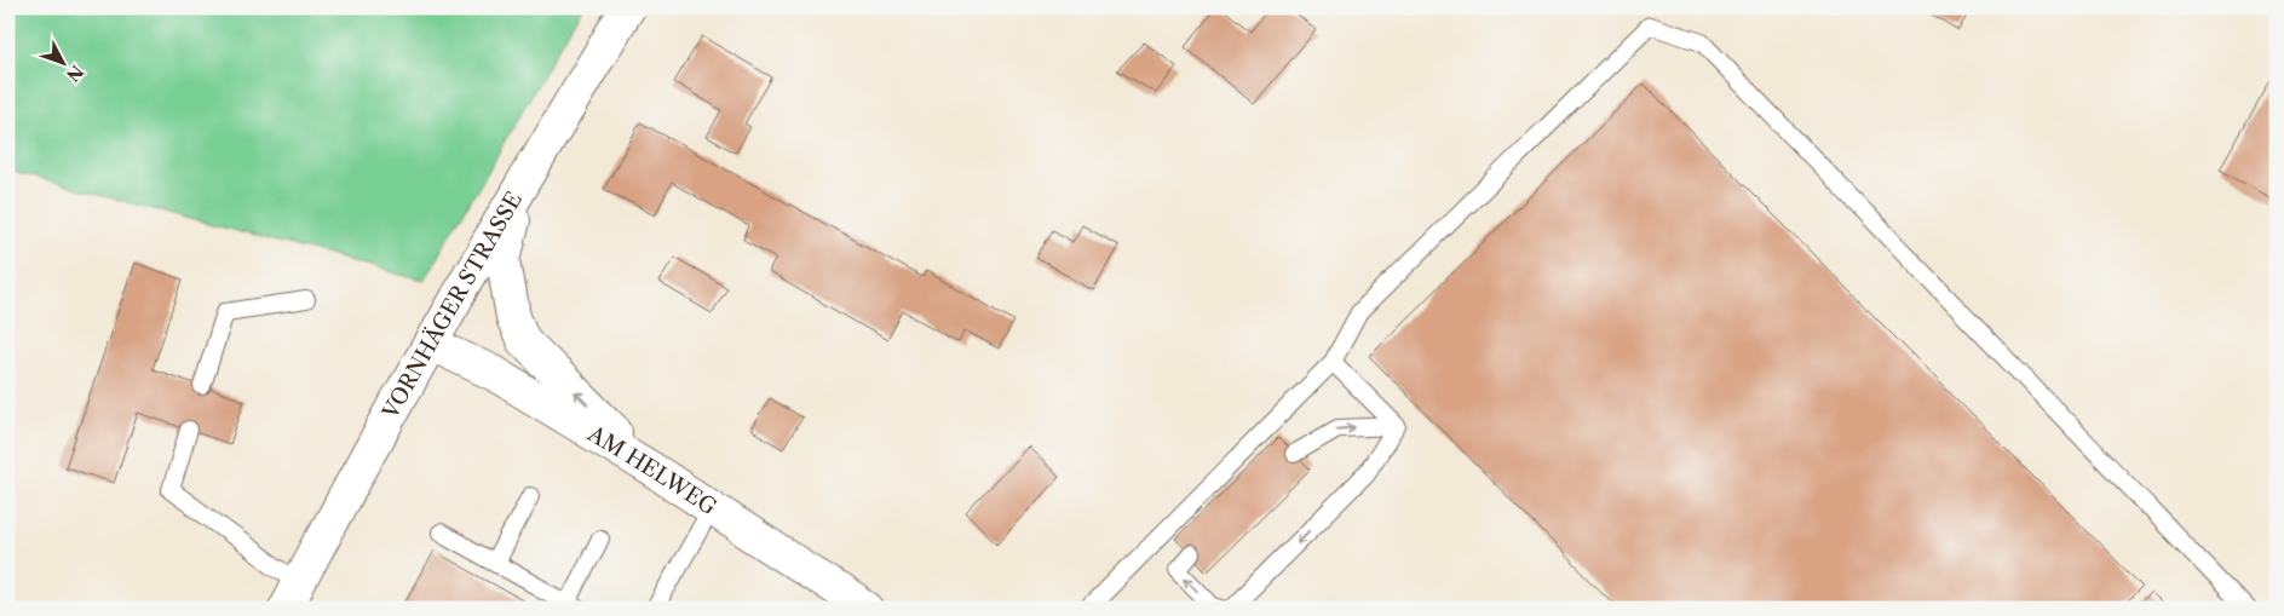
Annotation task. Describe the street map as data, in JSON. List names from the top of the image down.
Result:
{
  "streets": {
    "main road": ["VORNHÄGER STRASSE", "AM HELWEG"]
  },
  "crossings": [
    ["VORNHÄGER STRASSE", "AM HELWEG"]
  ],
  "north": "bottom right"
}
